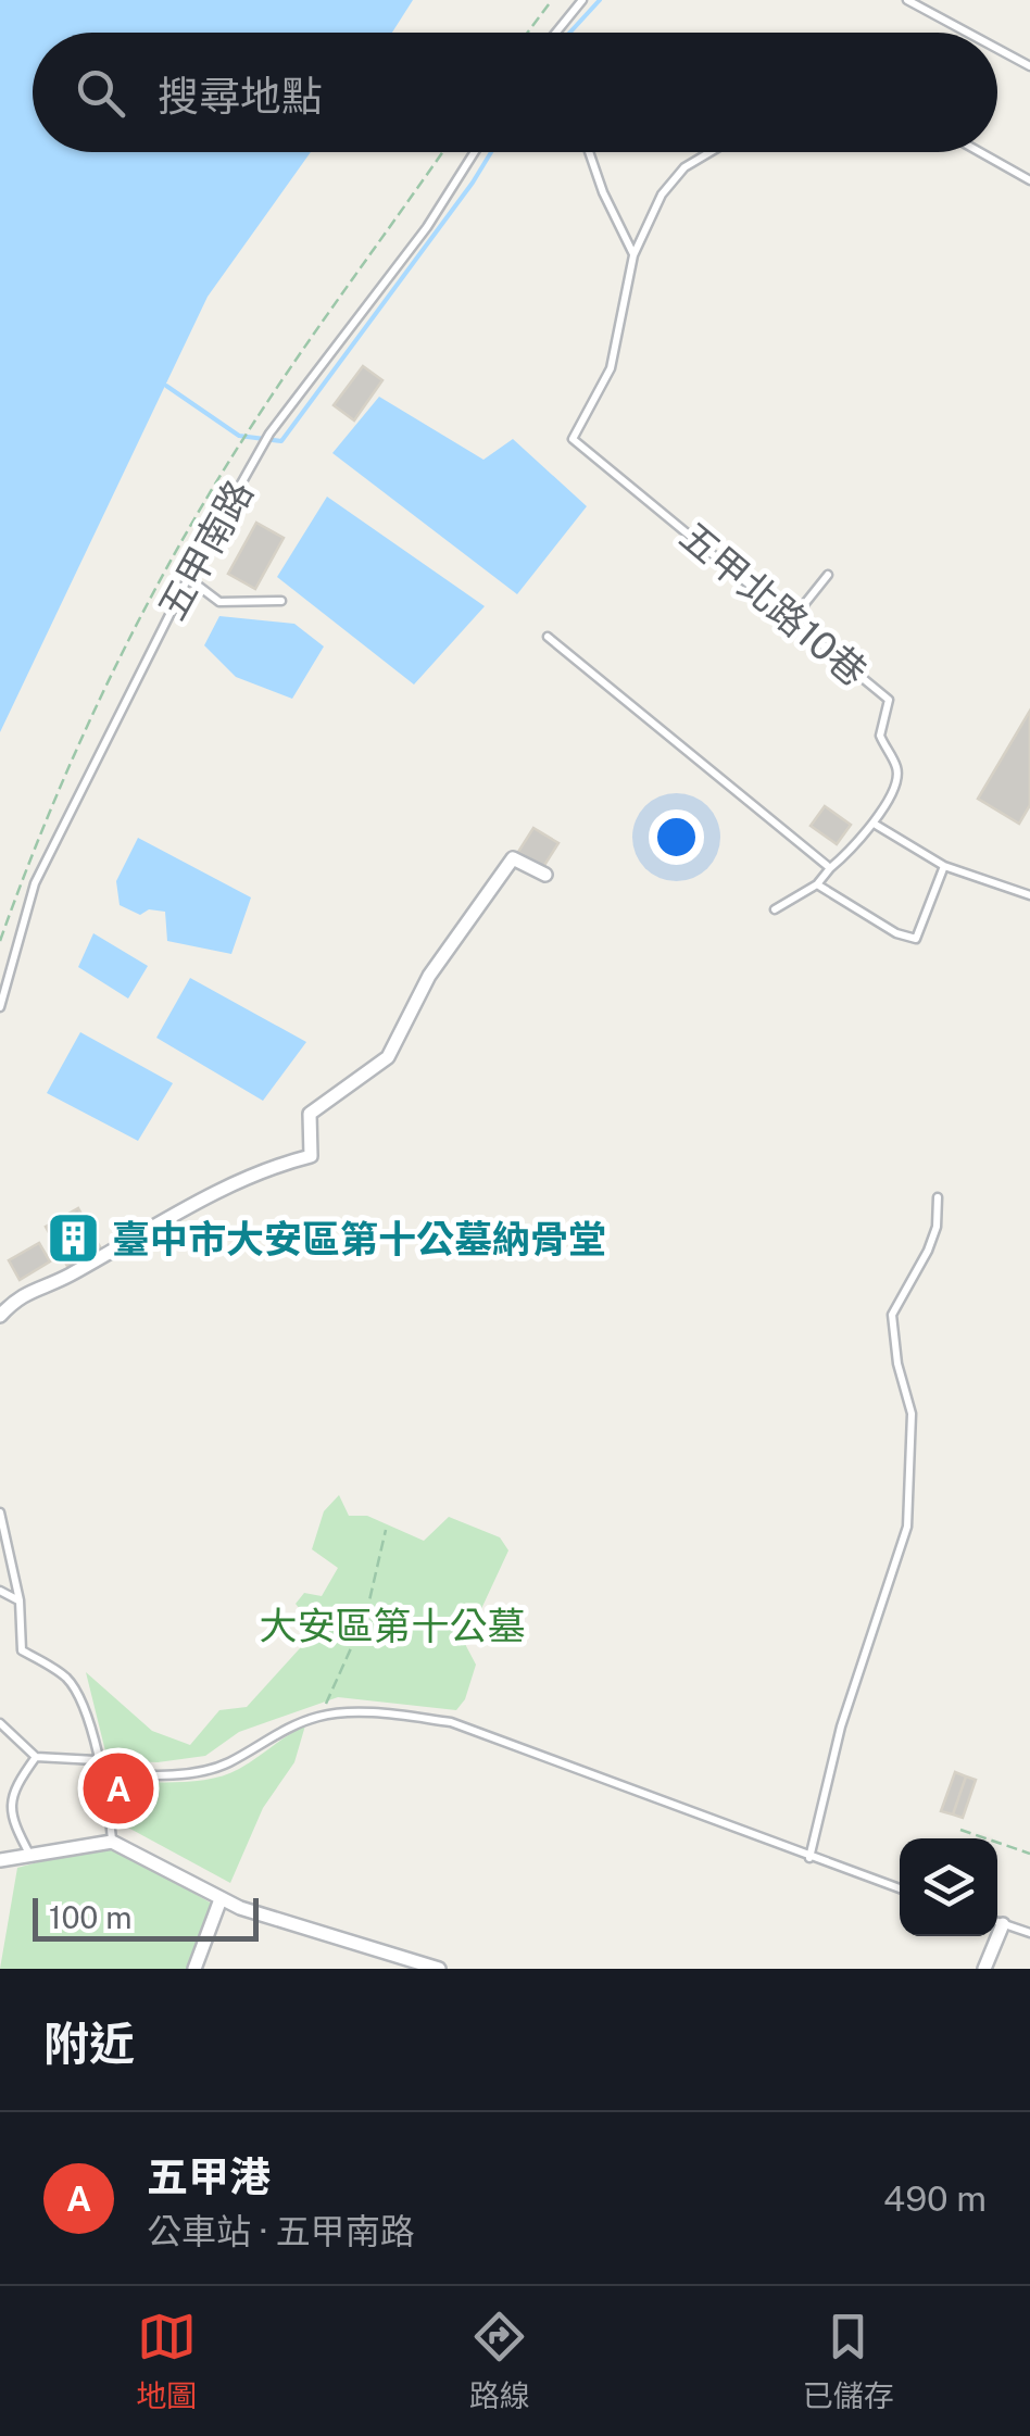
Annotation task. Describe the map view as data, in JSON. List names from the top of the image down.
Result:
{
  "streets": {
    "lane": ["五甲南路", "五甲北路10巷"]
  },
  "parks": ["大安區第十公墓"],
  "places": {
    "building": ["臺中市大安區第十公墓納骨堂"]
  },
  "scale_bar": "100 m",
  "page": {
    "search": "搜尋地點",
    "pins": "A",
    "scale": "100 m",
    "heading": "附近",
    "list": [
      {
        "mark": "A",
        "name": "五甲港",
        "note": "公車站 · 五甲南路",
        "value": "490 m"
      }
    ],
    "nav": ["地圖", "路線", "已儲存"]
  }
}
